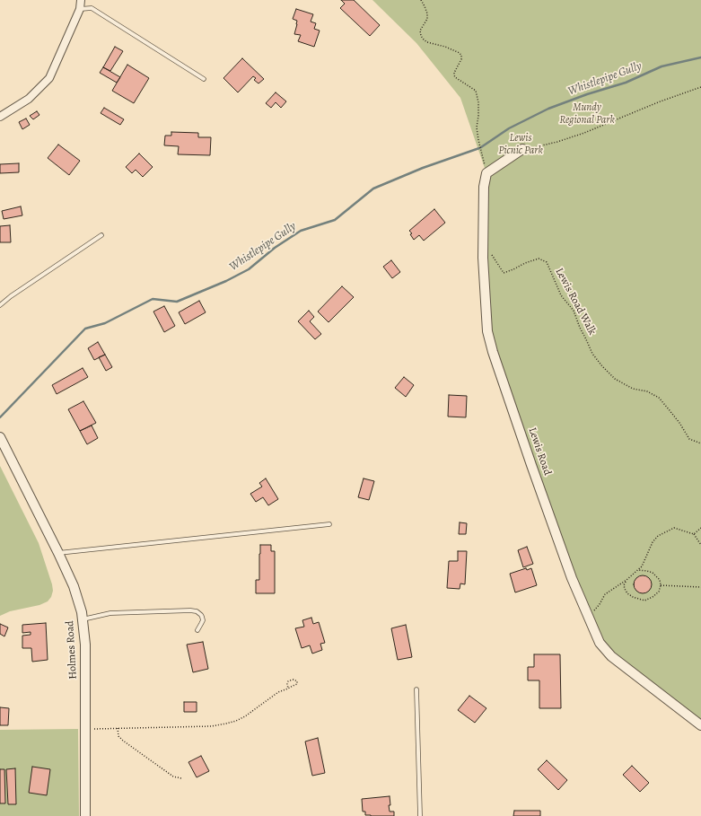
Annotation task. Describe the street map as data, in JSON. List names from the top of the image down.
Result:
{
  "streets": {
    "street": ["Lewis Road", "Holmes Road"],
    "path": ["Lewis Road Walk"]
  },
  "water": ["Whistlepipe Gully"],
  "parks": ["Mundy Regional Park", "Lewis Picnic Park"]
}
